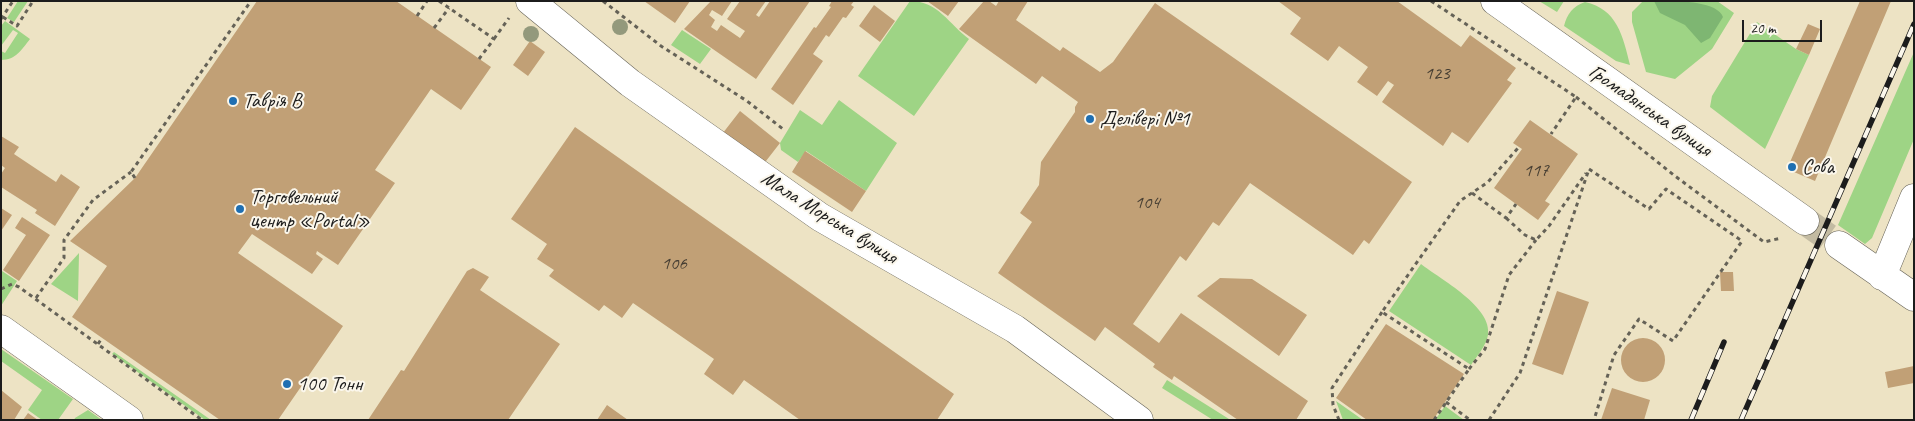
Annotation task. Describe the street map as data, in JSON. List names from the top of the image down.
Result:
{
  "streets": {
    "street": ["Громадянська вулиця", "Мала Морська вулиця"]
  },
  "places": [
    "Таврія В",
    "Делівері №1",
    "Сова",
    "Торговельний центр «Portal»",
    "100 Тонн"
  ],
  "house_numbers": [
    "123",
    "117",
    "104",
    "106"
  ],
  "scale_bar": "20 m"
}
